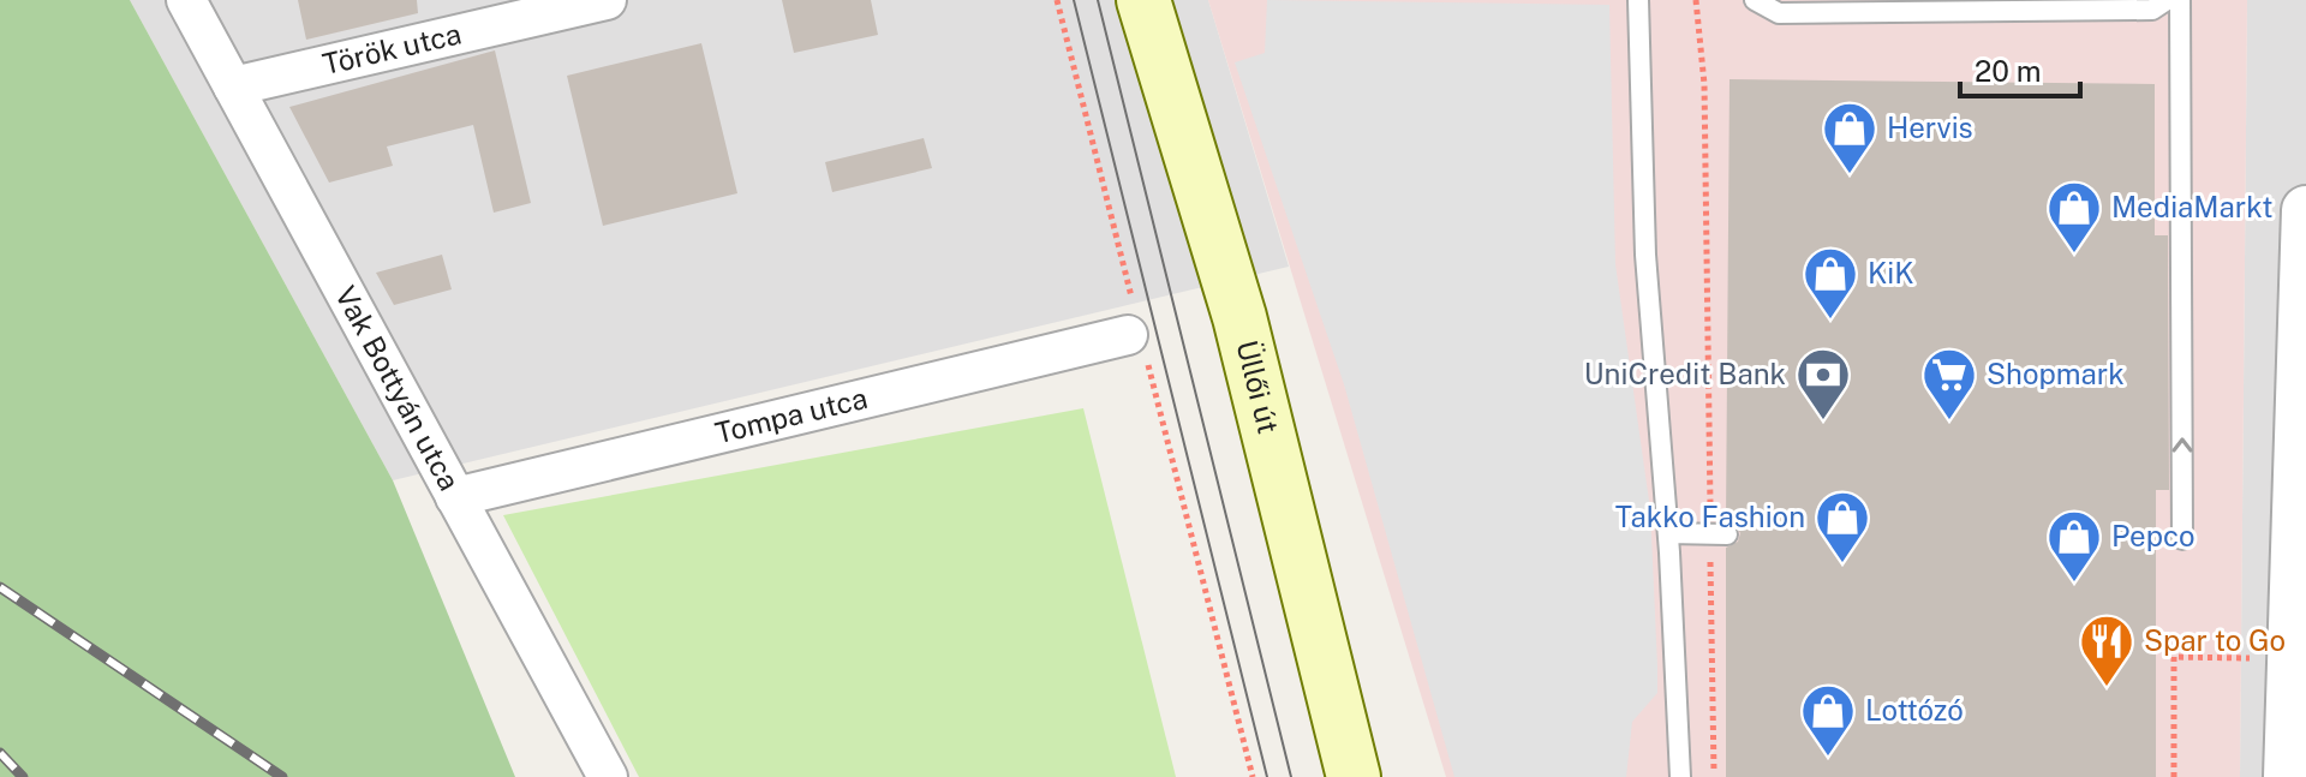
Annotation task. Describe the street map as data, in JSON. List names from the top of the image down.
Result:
{
  "streets": {
    "main road": ["Üllői út"],
    "street": ["Török utca", "Vak Bottyán utca", "Tompa utca"]
  },
  "crossings": [
    ["Török utca", "Vak Bottyán utca"],
    ["Vak Bottyán utca", "Tompa utca"]
  ],
  "places": {
    "shop": [
      "Hervis",
      "MediaMarkt",
      "KiK",
      "Takko Fashion",
      "Pepco",
      "Lottózó"
    ],
    "bank": ["UniCredit Bank"],
    "supermarket": ["Shopmark"],
    "restaurant": ["Spar to Go"]
  },
  "scale_bar": "20 m"
}
